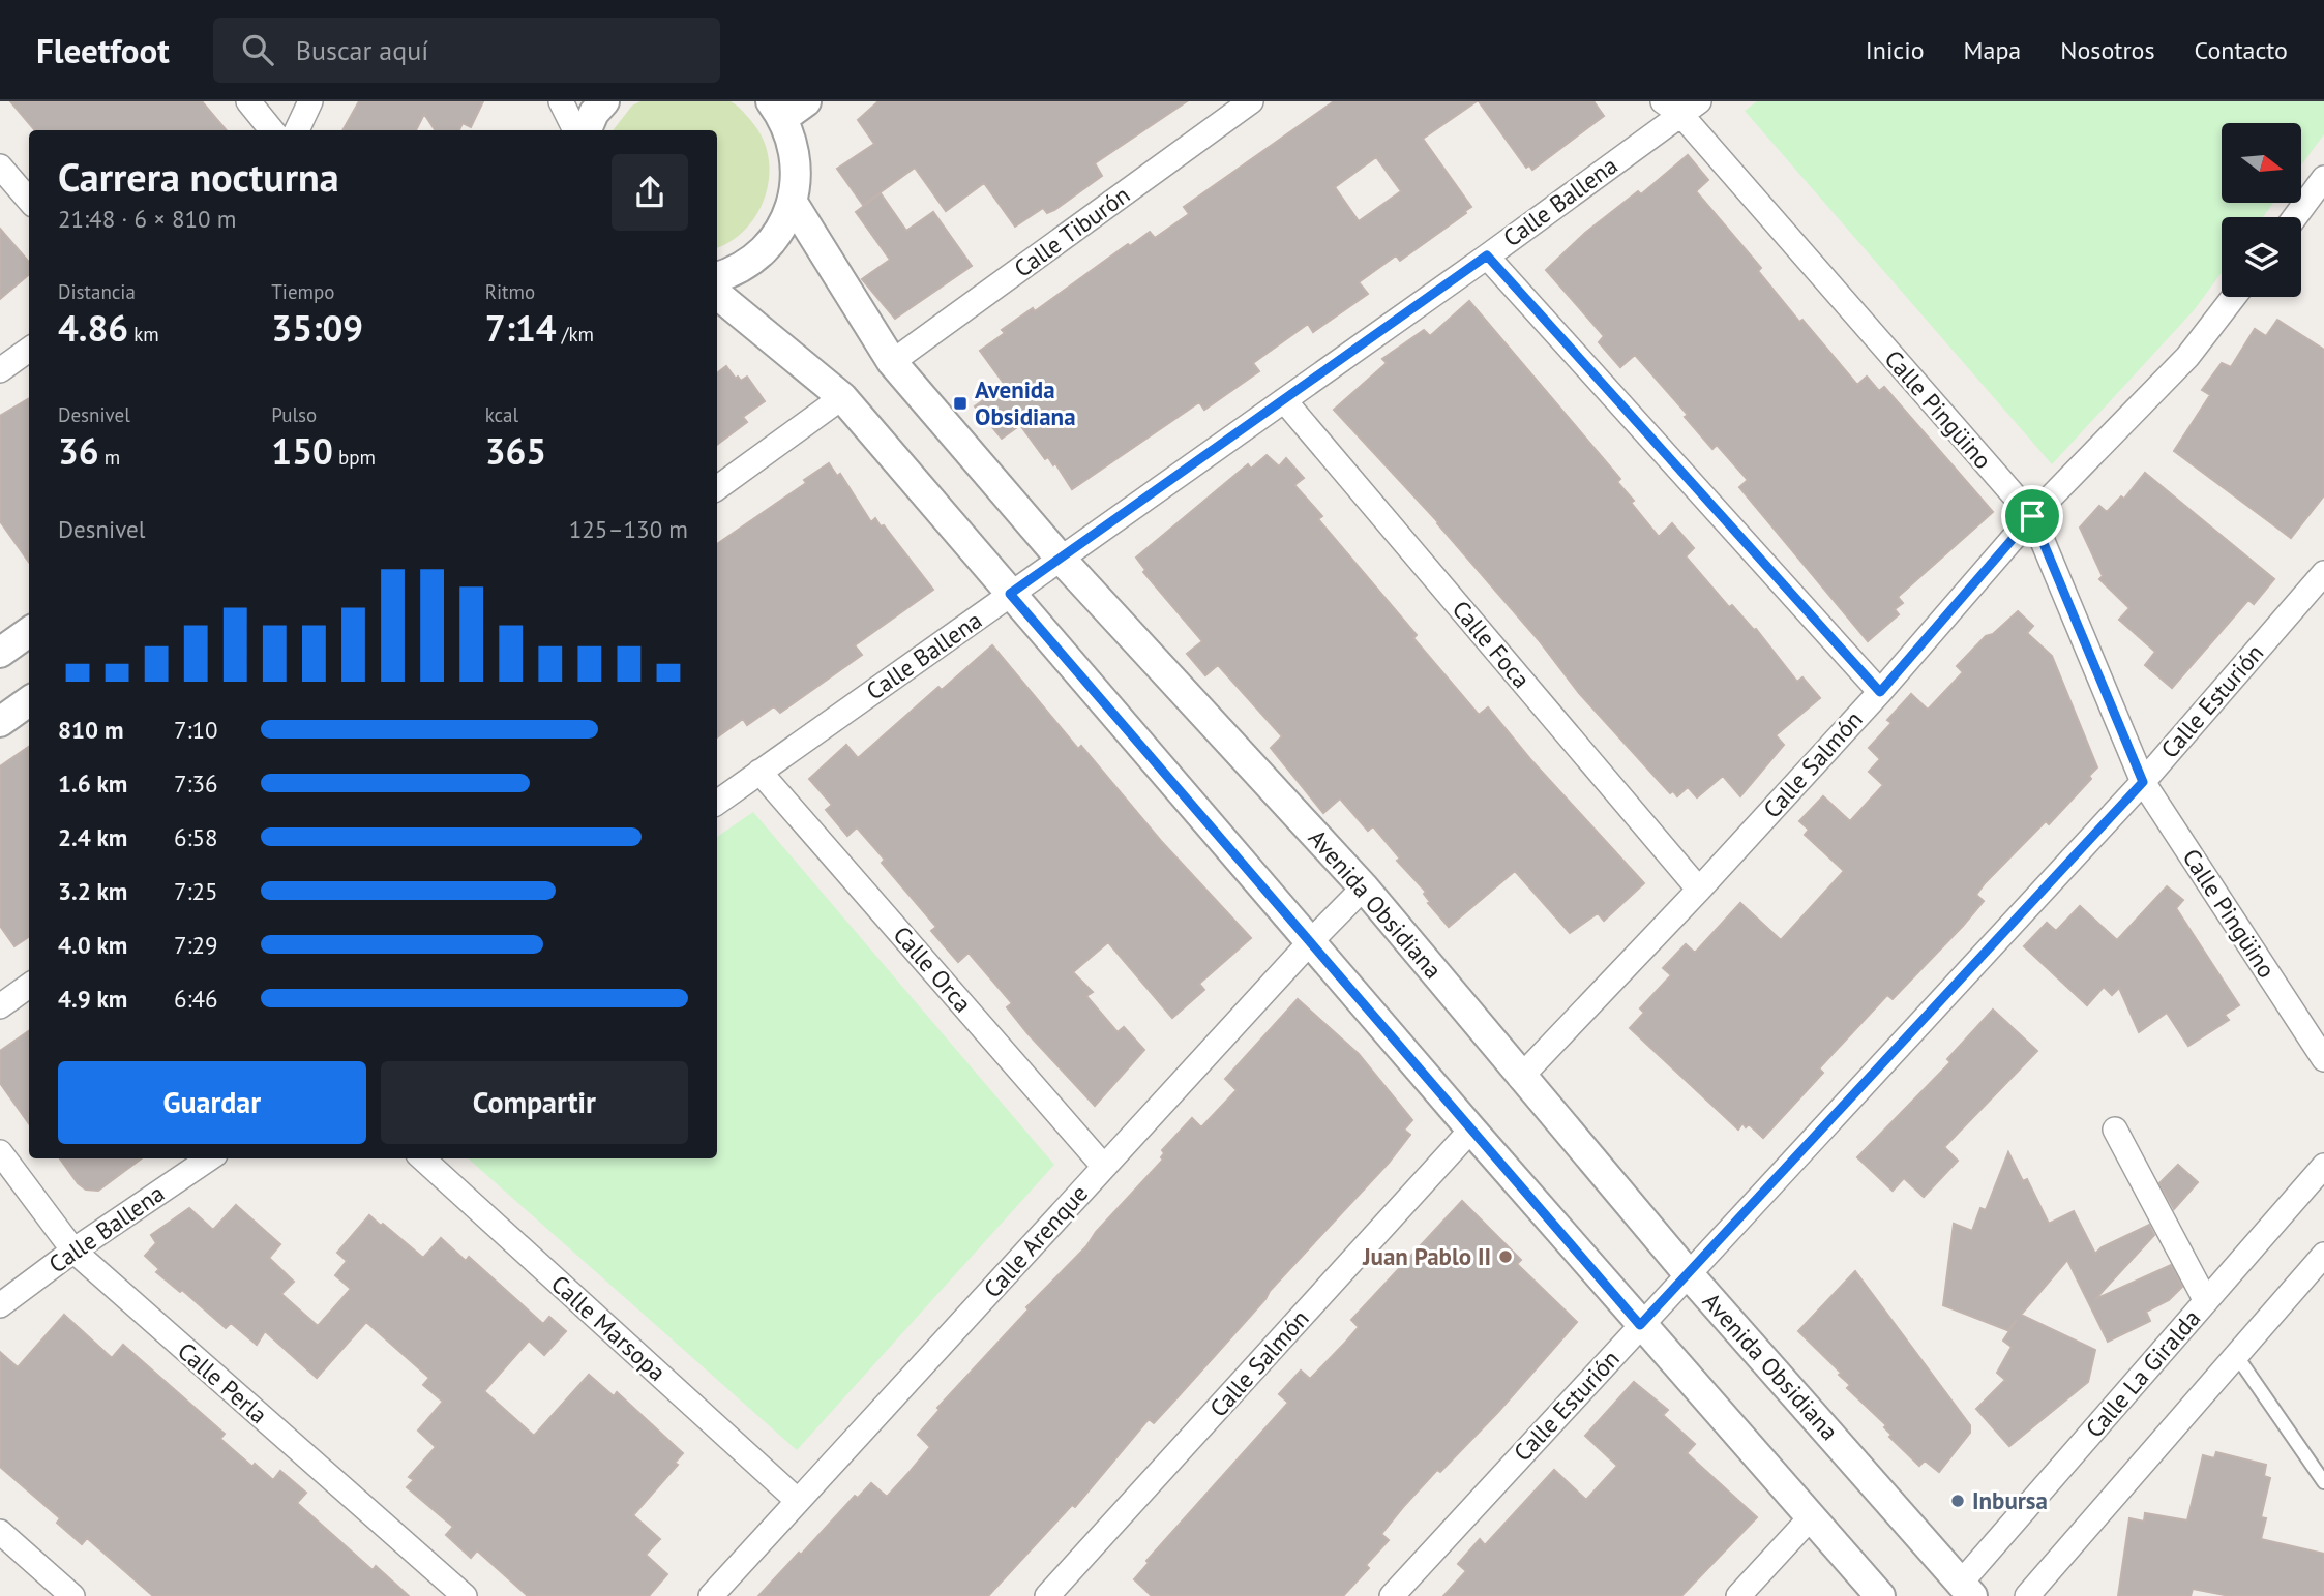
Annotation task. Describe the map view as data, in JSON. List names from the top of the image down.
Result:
{
  "streets": {
    "street": [
      "Calle Ballena",
      "Calle Tiburón",
      "Calle Pingüino",
      "Calle Foca",
      "Calle Esturión",
      "Calle Salmón",
      "Avenida Obsidiana",
      "Calle Orca",
      "Calle Arenque",
      "Calle Marsopa",
      "Calle La Giralda",
      "Calle Perla"
    ]
  },
  "crossings": [
    ["Calle Ballena", "Calle Pingüino"],
    ["Calle Ballena", "Calle Foca"],
    ["Calle Ballena", "Avenida Obsidiana"],
    ["Calle Ballena", "Calle Orca"],
    ["Calle Ballena", "Calle Perla"],
    ["Calle Tiburón", "Avenida Obsidiana"],
    ["Calle Pingüino", "Calle Esturión"],
    ["Calle Pingüino", "Calle Salmón"],
    ["Calle Foca", "Calle Salmón"],
    ["Calle Esturión", "Avenida Obsidiana"],
    ["Calle Salmón", "Avenida Obsidiana"],
    ["Avenida Obsidiana", "Calle Arenque"],
    ["Avenida Obsidiana", "Calle La Giralda"],
    ["Calle Orca", "Calle Arenque"],
    ["Calle Arenque", "Calle Marsopa"]
  ],
  "places": {
    "transit": ["Avenida Obsidiana"],
    "other": ["Juan Pablo II", "Inbursa"]
  },
  "north": "right",
  "page": {
    "header": "Fleetfoot",
    "search": "Buscar aquí",
    "nav": [
      "Inicio",
      "Mapa",
      "Nosotros",
      "Contacto"
    ],
    "heading": ["Carrera nocturna", "21:48 · 6 × 810 m"],
    "stats": [
      ["Distancia", "4.86 km"],
      ["Tiempo", "35:09"],
      ["Ritmo", "7:14 /km"],
      ["Desnivel", "36 m"],
      ["Pulso", "150 bpm"],
      ["kcal", "365"]
    ],
    "chart": ["Desnivel", "125–130 m"],
    "list": [
      {
        "name": "810 m",
        "note": "7:10"
      },
      {
        "name": "1.6 km",
        "note": "7:36"
      },
      {
        "name": "2.4 km",
        "note": "6:58"
      },
      {
        "name": "3.2 km",
        "note": "7:25"
      },
      {
        "name": "4.0 km",
        "note": "7:29"
      },
      {
        "name": "4.9 km",
        "note": "6:46"
      }
    ],
    "buttons": ["Guardar", "Compartir"]
  }
}
